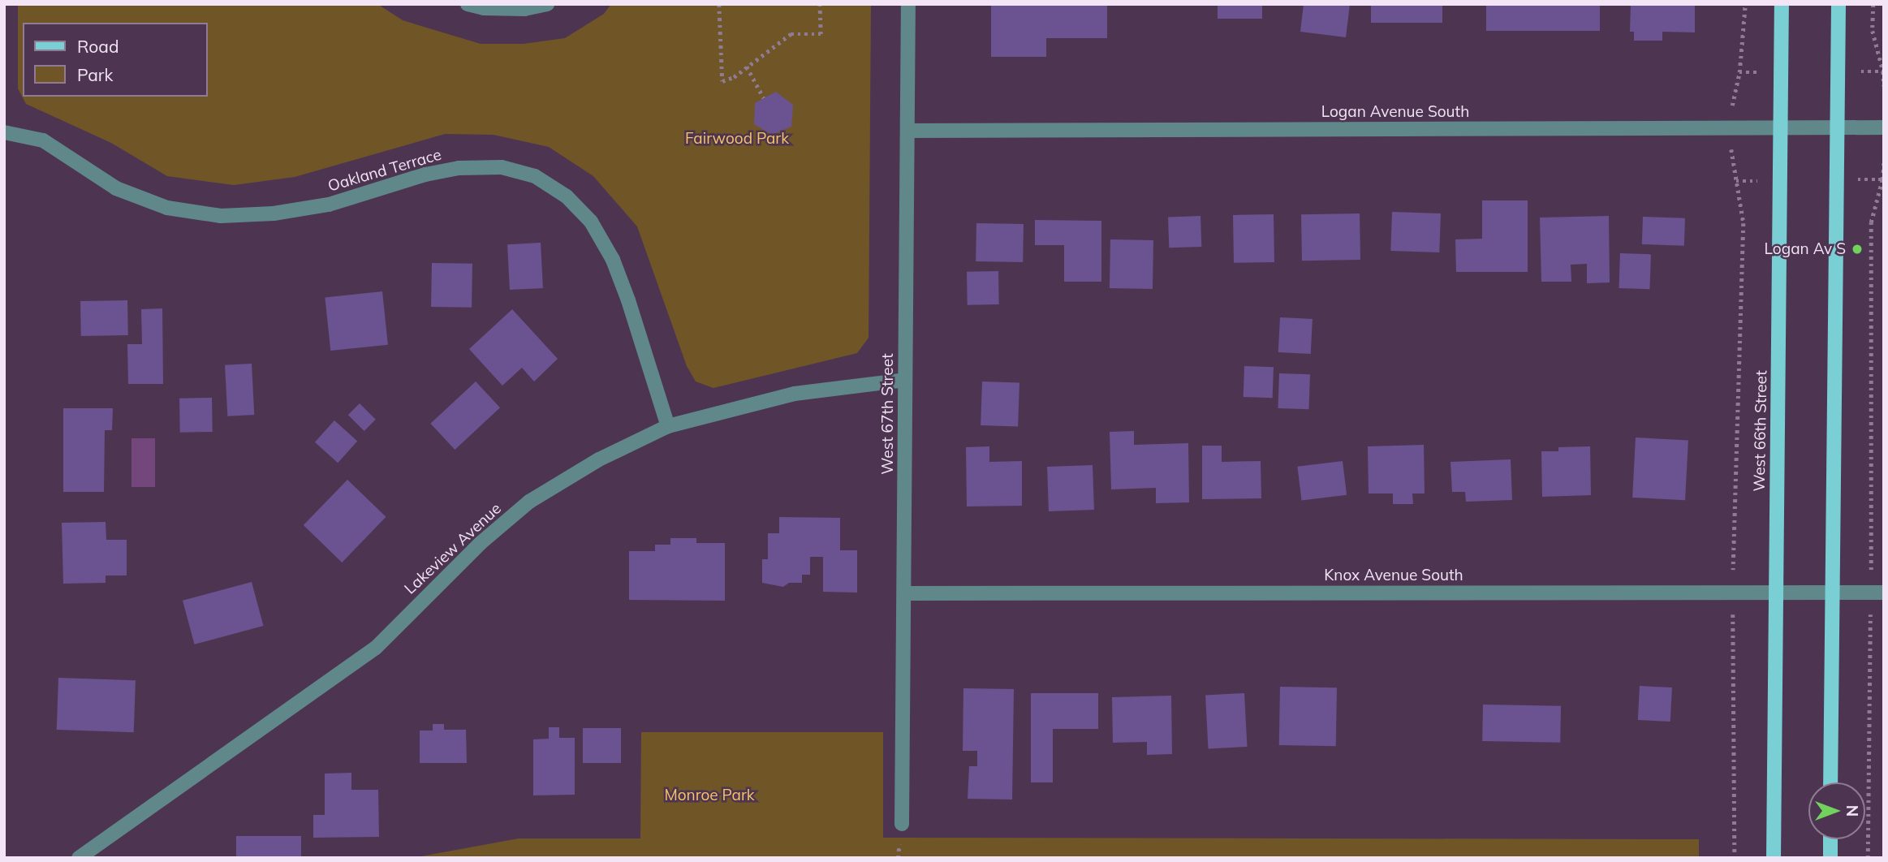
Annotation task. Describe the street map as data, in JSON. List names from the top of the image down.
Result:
{
  "streets": {
    "main road": ["West 66th Street"],
    "street": [
      "Logan Avenue South",
      "Oakland Terrace",
      "West 67th Street",
      "Lakeview Avenue",
      "Knox Avenue South"
    ]
  },
  "crossings": [
    ["Logan Avenue South", "West 67th Street"],
    ["Logan Avenue South", "West 66th Street"],
    ["Oakland Terrace", "Lakeview Avenue"],
    ["West 67th Street", "Lakeview Avenue"],
    ["West 67th Street", "Knox Avenue South"],
    ["West 66th Street", "Knox Avenue South"]
  ],
  "parks": ["Fairwood Park", "Monroe Park"],
  "places": ["Logan Av S"],
  "legend": ["Road", "Park"],
  "north": "right"
}
